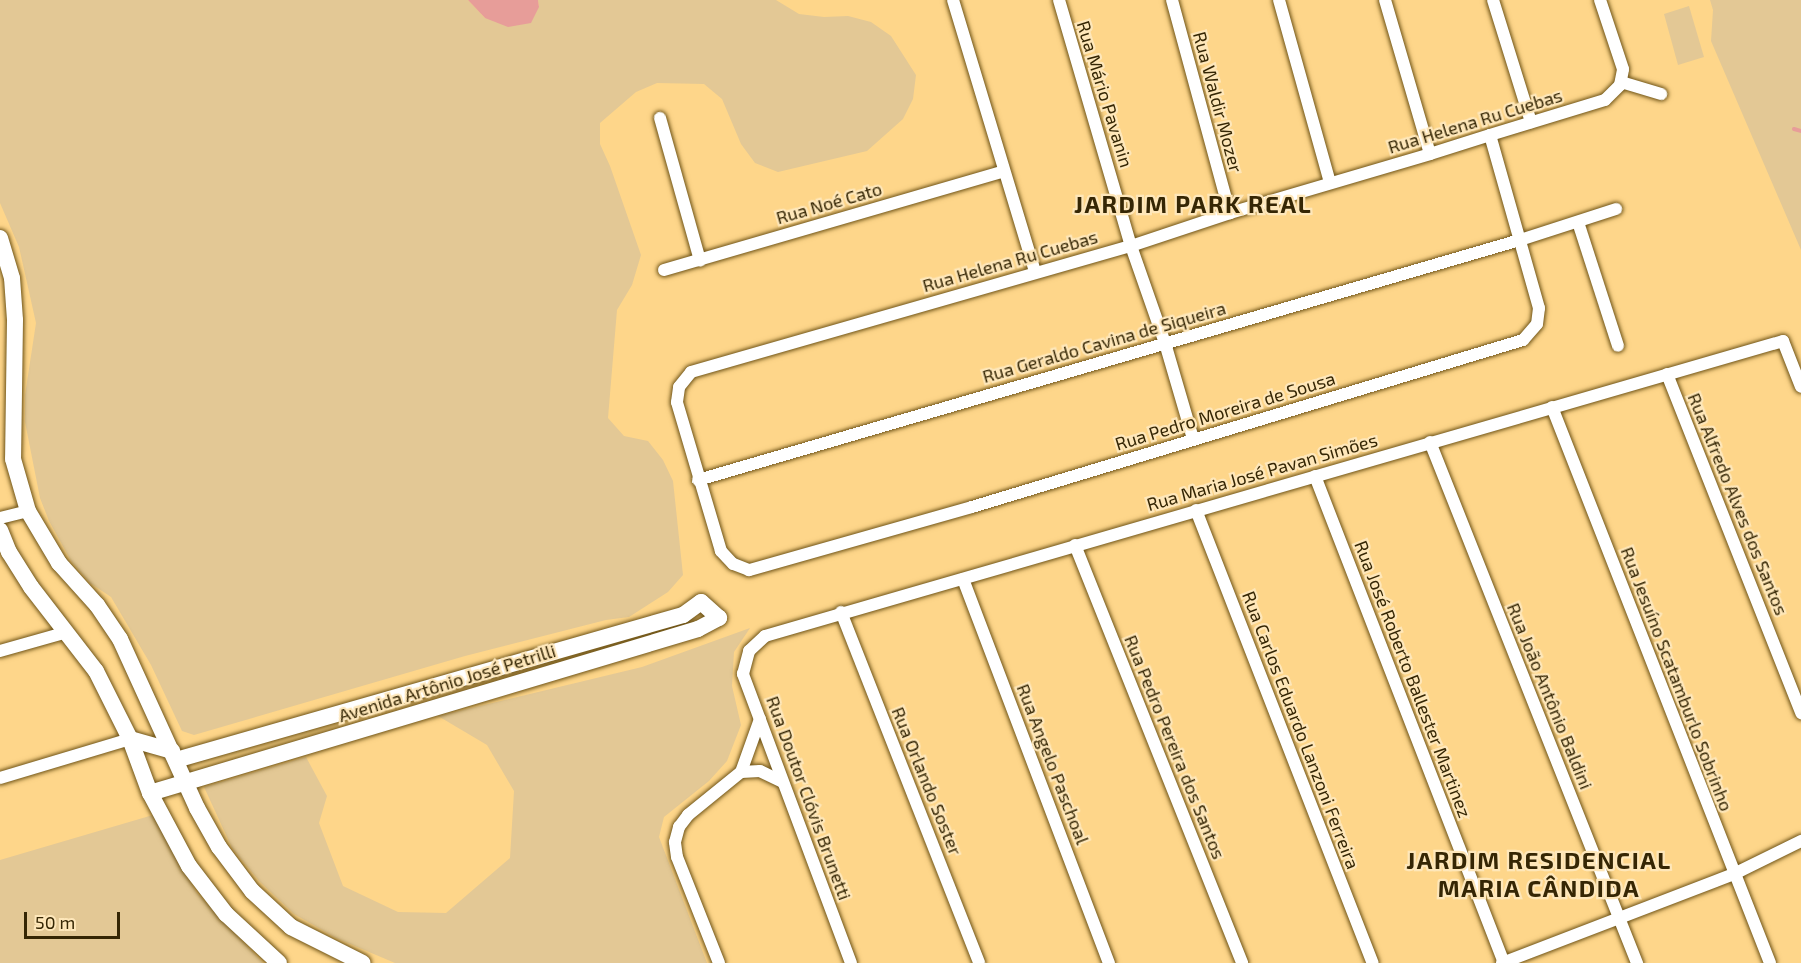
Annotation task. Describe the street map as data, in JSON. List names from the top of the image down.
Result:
{
  "streets": {
    "main road": ["Avenida Artônio José Petrilli"],
    "street": [
      "Rua Mário Pavanin",
      "Rua Waldir Mozer",
      "Rua Helena Ru Cuebas",
      "Rua Noé Cato",
      "Rua Geraldo Cavina de Siqueira",
      "Rua Pedro Moreira de Sousa",
      "Rua Maria José Pavan Simões",
      "Rua Alfredo Alves dos Santos",
      "Rua José Roberto Ballester Martinez",
      "Rua Jesuíno Scatamburlo Sobrinho",
      "Rua João Antônio Baldini",
      "Rua Carlos Eduardo Lanzoni Ferreira",
      "Rua Pedro Pereira dos Santos",
      "Rua Angelo Paschoal",
      "Rua Orlando Soster",
      "Rua Doutor Clóvis Brunetti"
    ]
  },
  "crossings": [
    ["Rua Mário Pavanin", "Rua Helena Ru Cuebas"],
    ["Rua Mário Pavanin", "Rua Geraldo Cavina de Siqueira"],
    ["Rua Mário Pavanin", "Rua Pedro Moreira de Sousa"],
    ["Rua Waldir Mozer", "Rua Helena Ru Cuebas"],
    ["Rua Helena Ru Cuebas", "Rua Geraldo Cavina de Siqueira"],
    ["Rua Helena Ru Cuebas", "Rua Pedro Moreira de Sousa"],
    ["Rua Geraldo Cavina de Siqueira", "Rua Pedro Moreira de Sousa"],
    ["Rua Maria José Pavan Simões", "Rua Alfredo Alves dos Santos"],
    ["Rua Maria José Pavan Simões", "Rua José Roberto Ballester Martinez"],
    ["Rua Maria José Pavan Simões", "Rua Jesuíno Scatamburlo Sobrinho"],
    ["Rua Maria José Pavan Simões", "Rua João Antônio Baldini"],
    ["Rua Maria José Pavan Simões", "Rua Carlos Eduardo Lanzoni Ferreira"],
    ["Rua Maria José Pavan Simões", "Rua Pedro Pereira dos Santos"],
    ["Rua Maria José Pavan Simões", "Rua Angelo Paschoal"],
    ["Rua Maria José Pavan Simões", "Rua Orlando Soster"],
    ["Rua Maria José Pavan Simões", "Rua Doutor Clóvis Brunetti"]
  ],
  "districts": ["JARDIM PARK REAL", "JARDIM RESIDENCIAL MARIA CÂNDIDA"],
  "scale_bar": "50 m"
}
